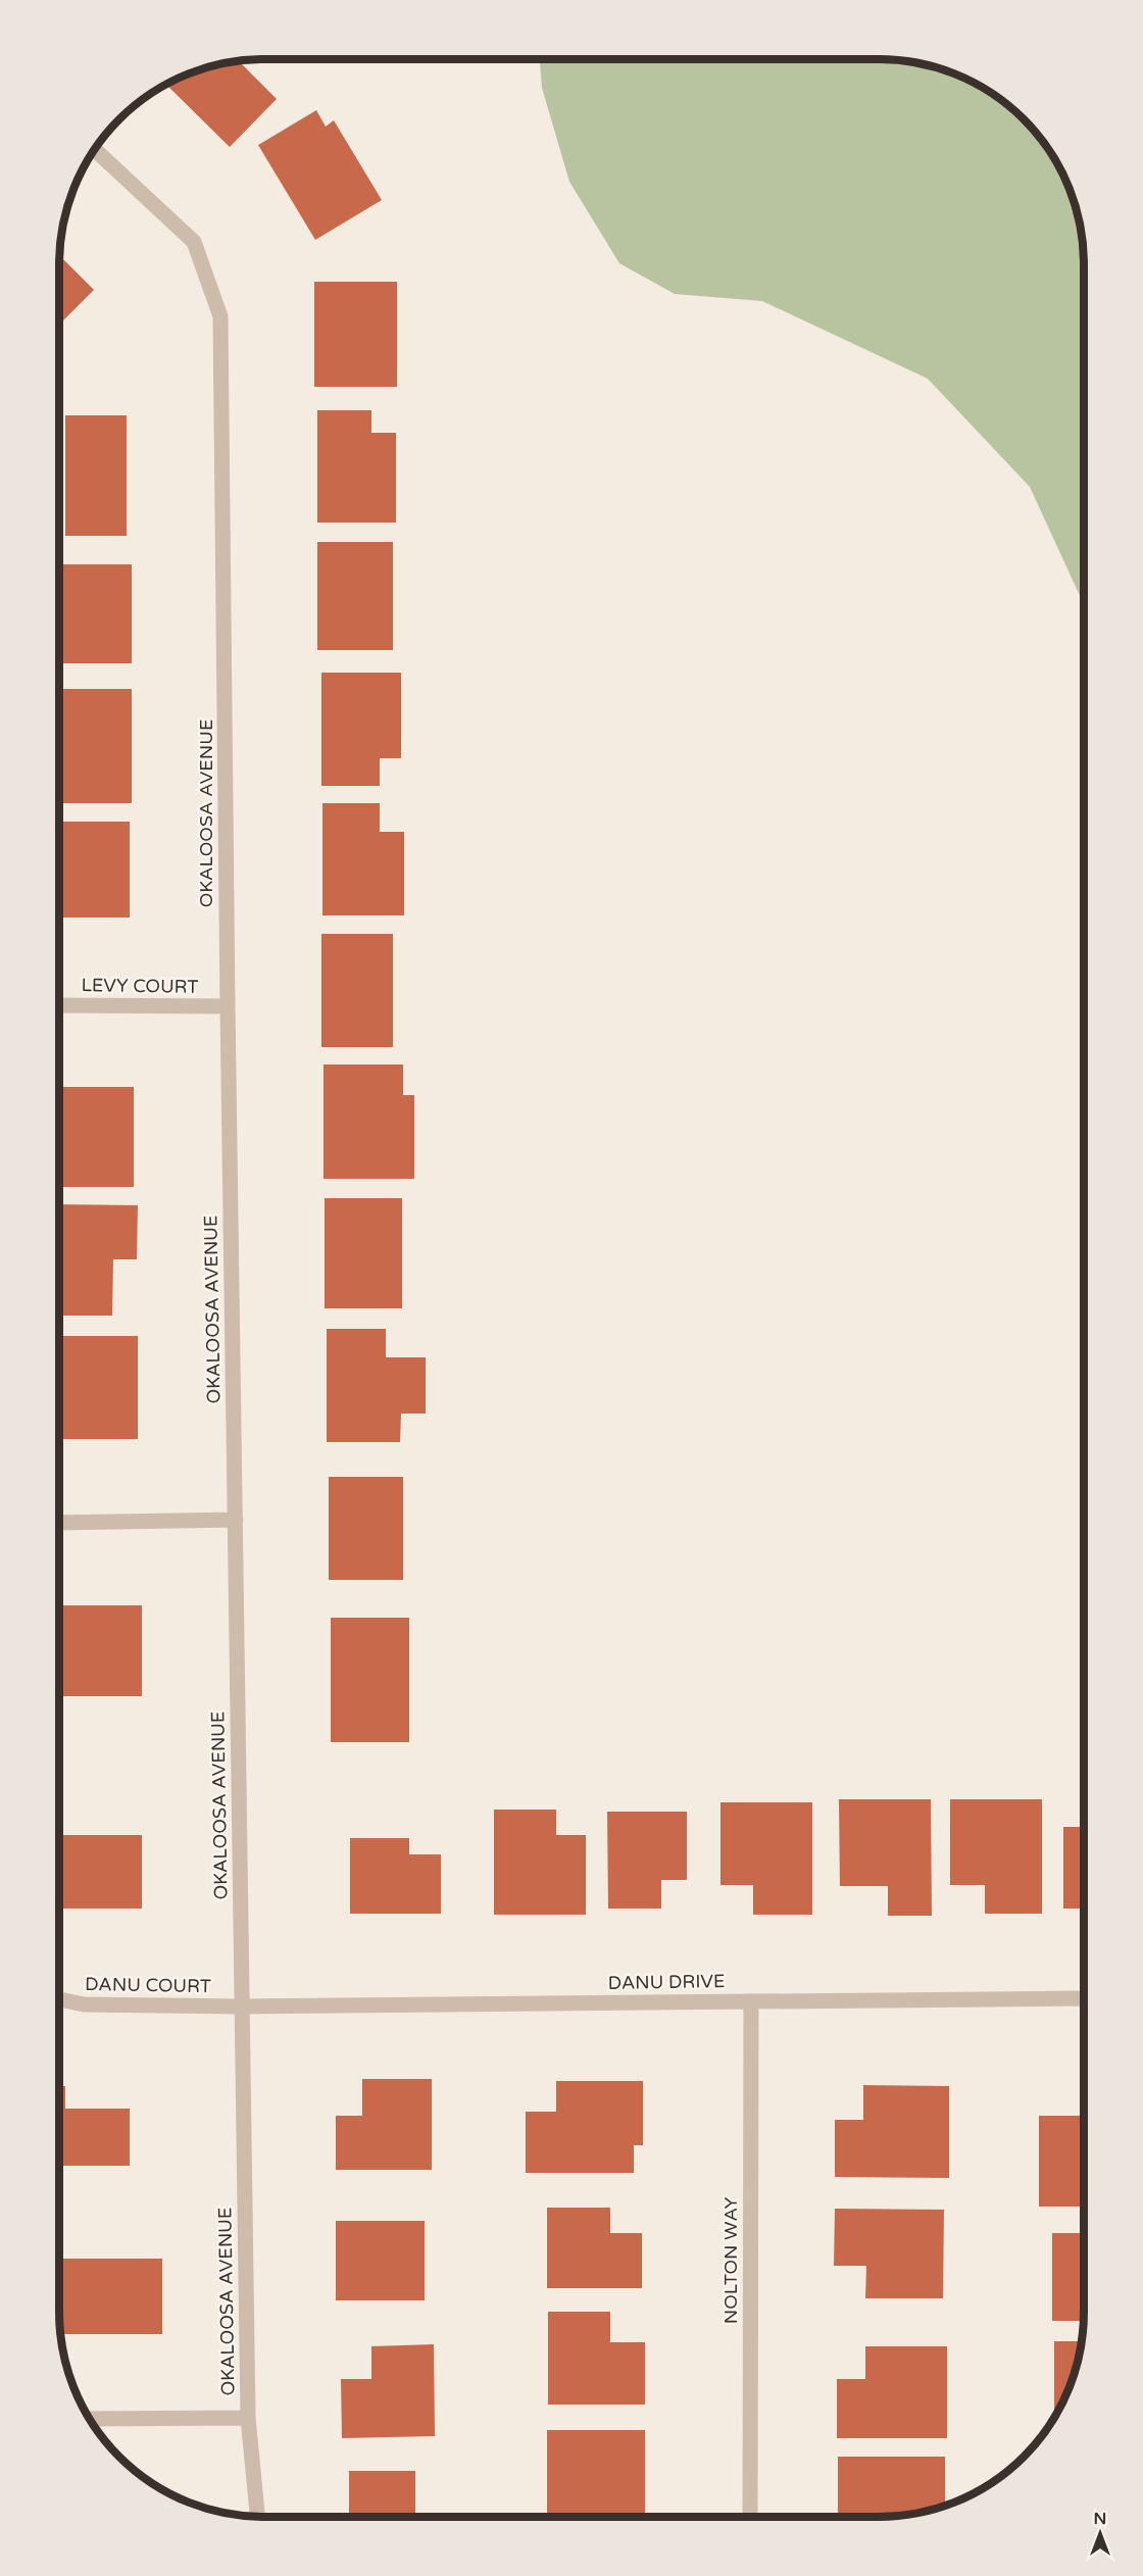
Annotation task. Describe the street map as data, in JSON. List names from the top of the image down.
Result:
{
  "streets": {
    "street": [
      "OKALOOSA AVENUE",
      "LEVY COURT",
      "DANU DRIVE",
      "DANU COURT",
      "NOLTON WAY"
    ]
  },
  "crossings": [
    ["OKALOOSA AVENUE", "LEVY COURT"],
    ["OKALOOSA AVENUE", "DANU DRIVE"],
    ["OKALOOSA AVENUE", "DANU COURT"],
    ["DANU DRIVE", "DANU COURT"],
    ["DANU DRIVE", "NOLTON WAY"]
  ],
  "north": "top"
}
